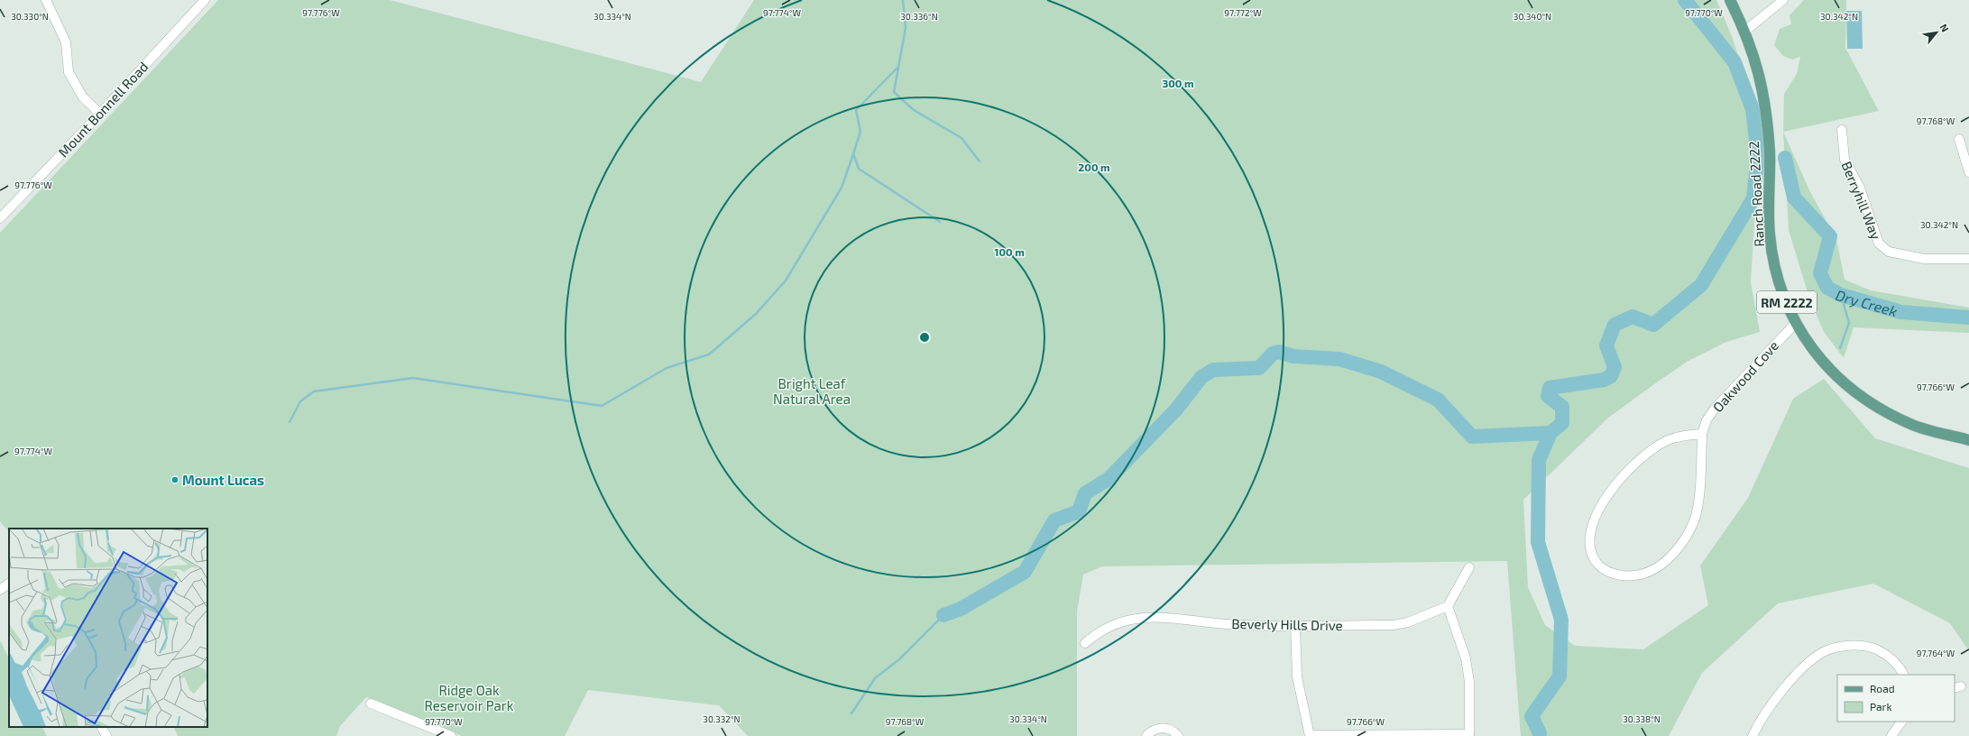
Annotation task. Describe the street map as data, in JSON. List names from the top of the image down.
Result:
{
  "streets": {
    "main road": ["Ranch Road 2222", "RM 2222"],
    "street": [
      "Mount Bonnell Road",
      "Berryhill Way",
      "Oakwood Cove",
      "Beverly Hills Drive"
    ]
  },
  "crossings": [
    ["Ranch Road 2222", "Oakwood Cove"]
  ],
  "water": ["Dry Creek"],
  "parks": ["Bright Leaf Natural Area", "Ridge Oak Reservoir Park"],
  "places": ["Mount Lucas"],
  "legend": ["Road", "Park"],
  "north": "top right",
  "coordinates": [
    "97.776°W",
    "97.772°W",
    "97.774°W",
    "97.770°W",
    "30.334°N",
    "30.336°N",
    "30.340°N",
    "30.342°N",
    "30.330°N",
    "97.768°W",
    "97.766°W",
    "97.764°W",
    "30.332°N",
    "30.338°N"
  ],
  "rings": ["300 m", "200 m", "100 m"]
}
